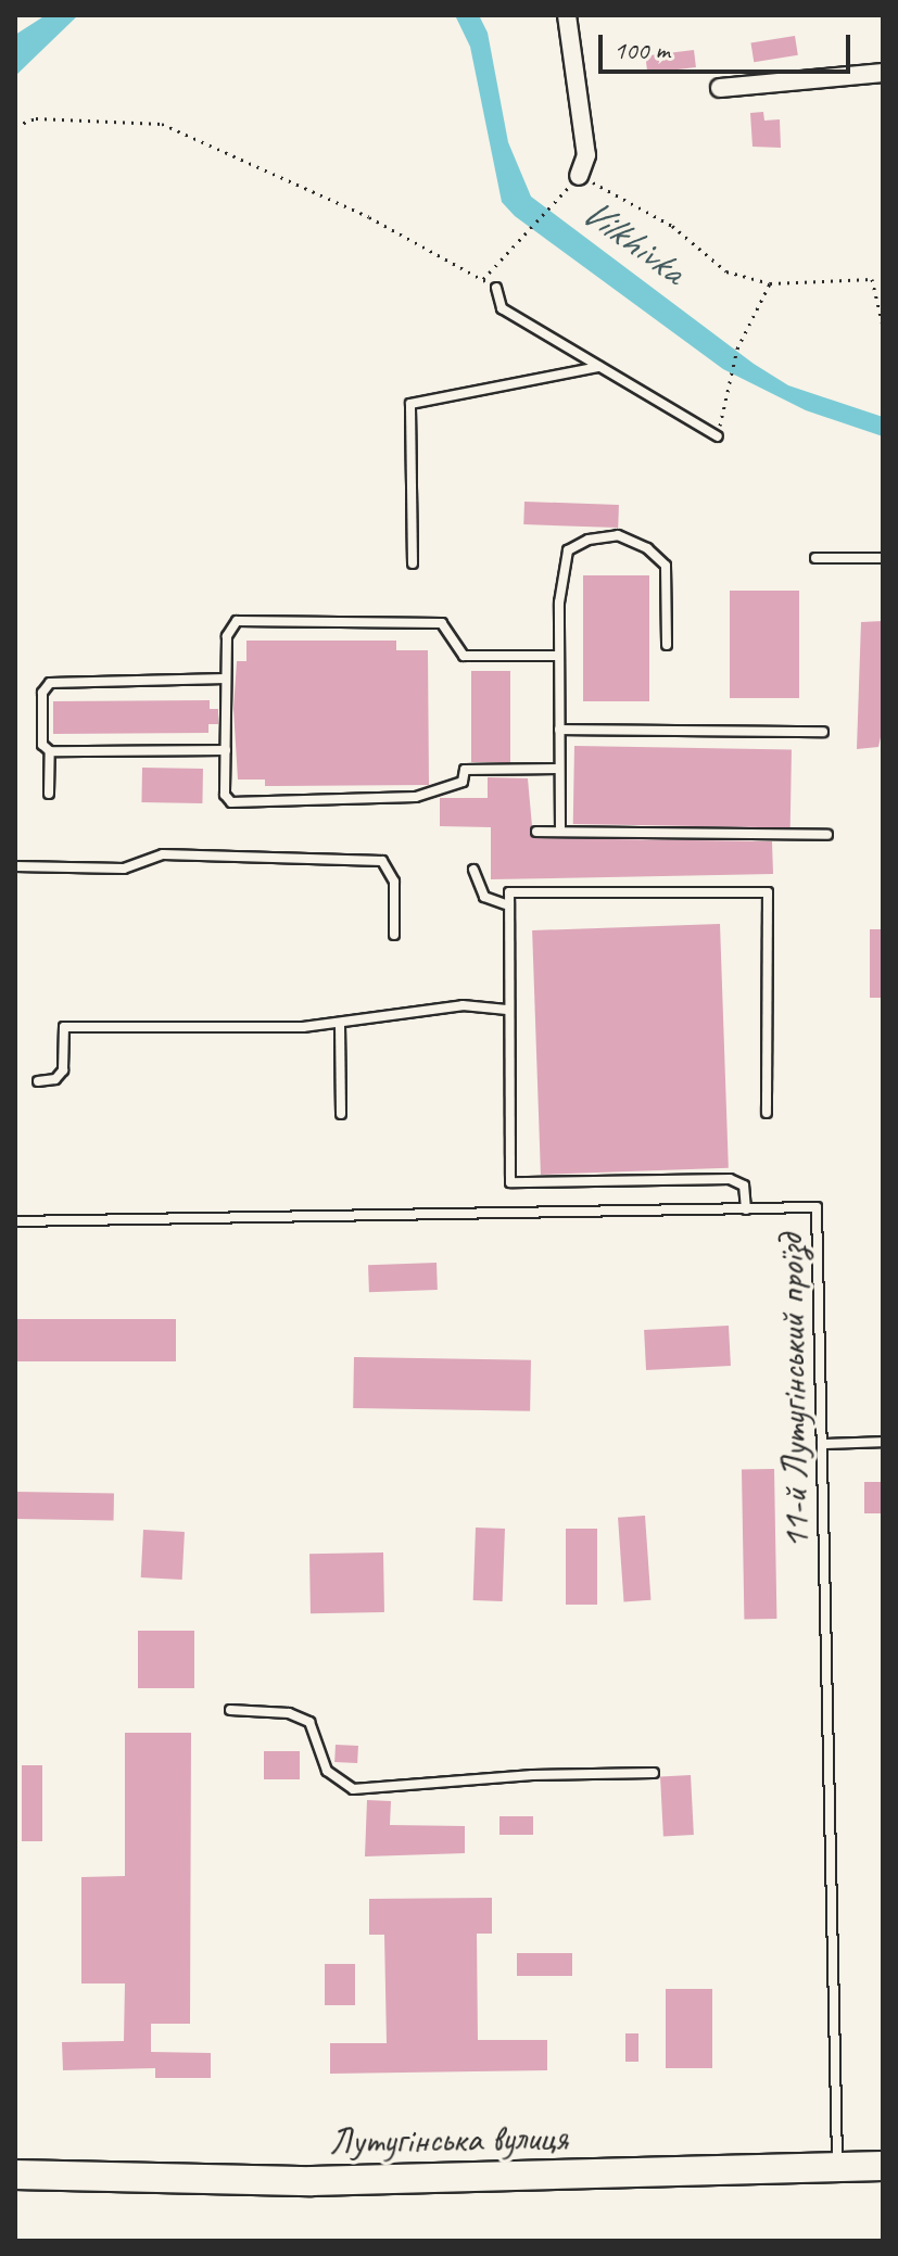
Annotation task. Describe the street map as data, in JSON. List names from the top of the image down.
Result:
{
  "streets": {
    "main road": ["Лутугінська вулиця"],
    "lane": ["11-й Лутугінський проїзд"]
  },
  "crossings": [
    ["11-й Лутугінський проїзд", "Лутугінська вулиця"]
  ],
  "water": ["Vilkhivka"],
  "scale_bar": "100 m"
}
